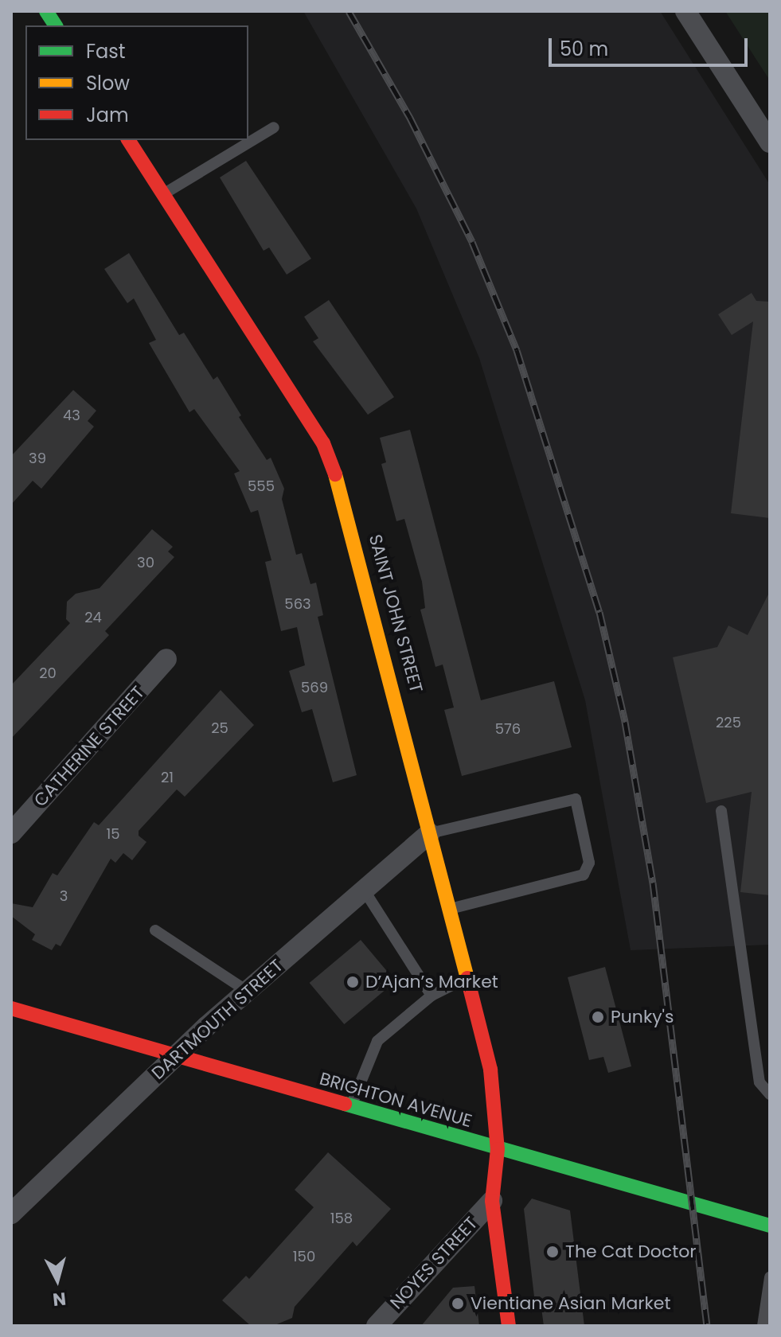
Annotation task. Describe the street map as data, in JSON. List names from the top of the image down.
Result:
{
  "streets": {
    "main road": ["SAINT JOHN STREET", "BRIGHTON AVENUE"],
    "street": ["CATHERINE STREET", "DARTMOUTH STREET", "NOYES STREET"]
  },
  "crossings": [
    ["SAINT JOHN STREET", "DARTMOUTH STREET"],
    ["SAINT JOHN STREET", "BRIGHTON AVENUE"],
    ["SAINT JOHN STREET", "NOYES STREET"],
    ["DARTMOUTH STREET", "BRIGHTON AVENUE"]
  ],
  "places": [
    "D’Ajan’s Market",
    "Punky's",
    "The Cat Doctor",
    "Vientiane Asian Market"
  ],
  "house_numbers": [
    "43",
    "39",
    "555",
    "30",
    "563",
    "24",
    "20",
    "569",
    "225",
    "25",
    "576",
    "21",
    "15",
    "3",
    "158",
    "150"
  ],
  "legend": ["Fast", "Slow", "Jam"],
  "scale_bar": "50 m",
  "north": "bottom"
}
